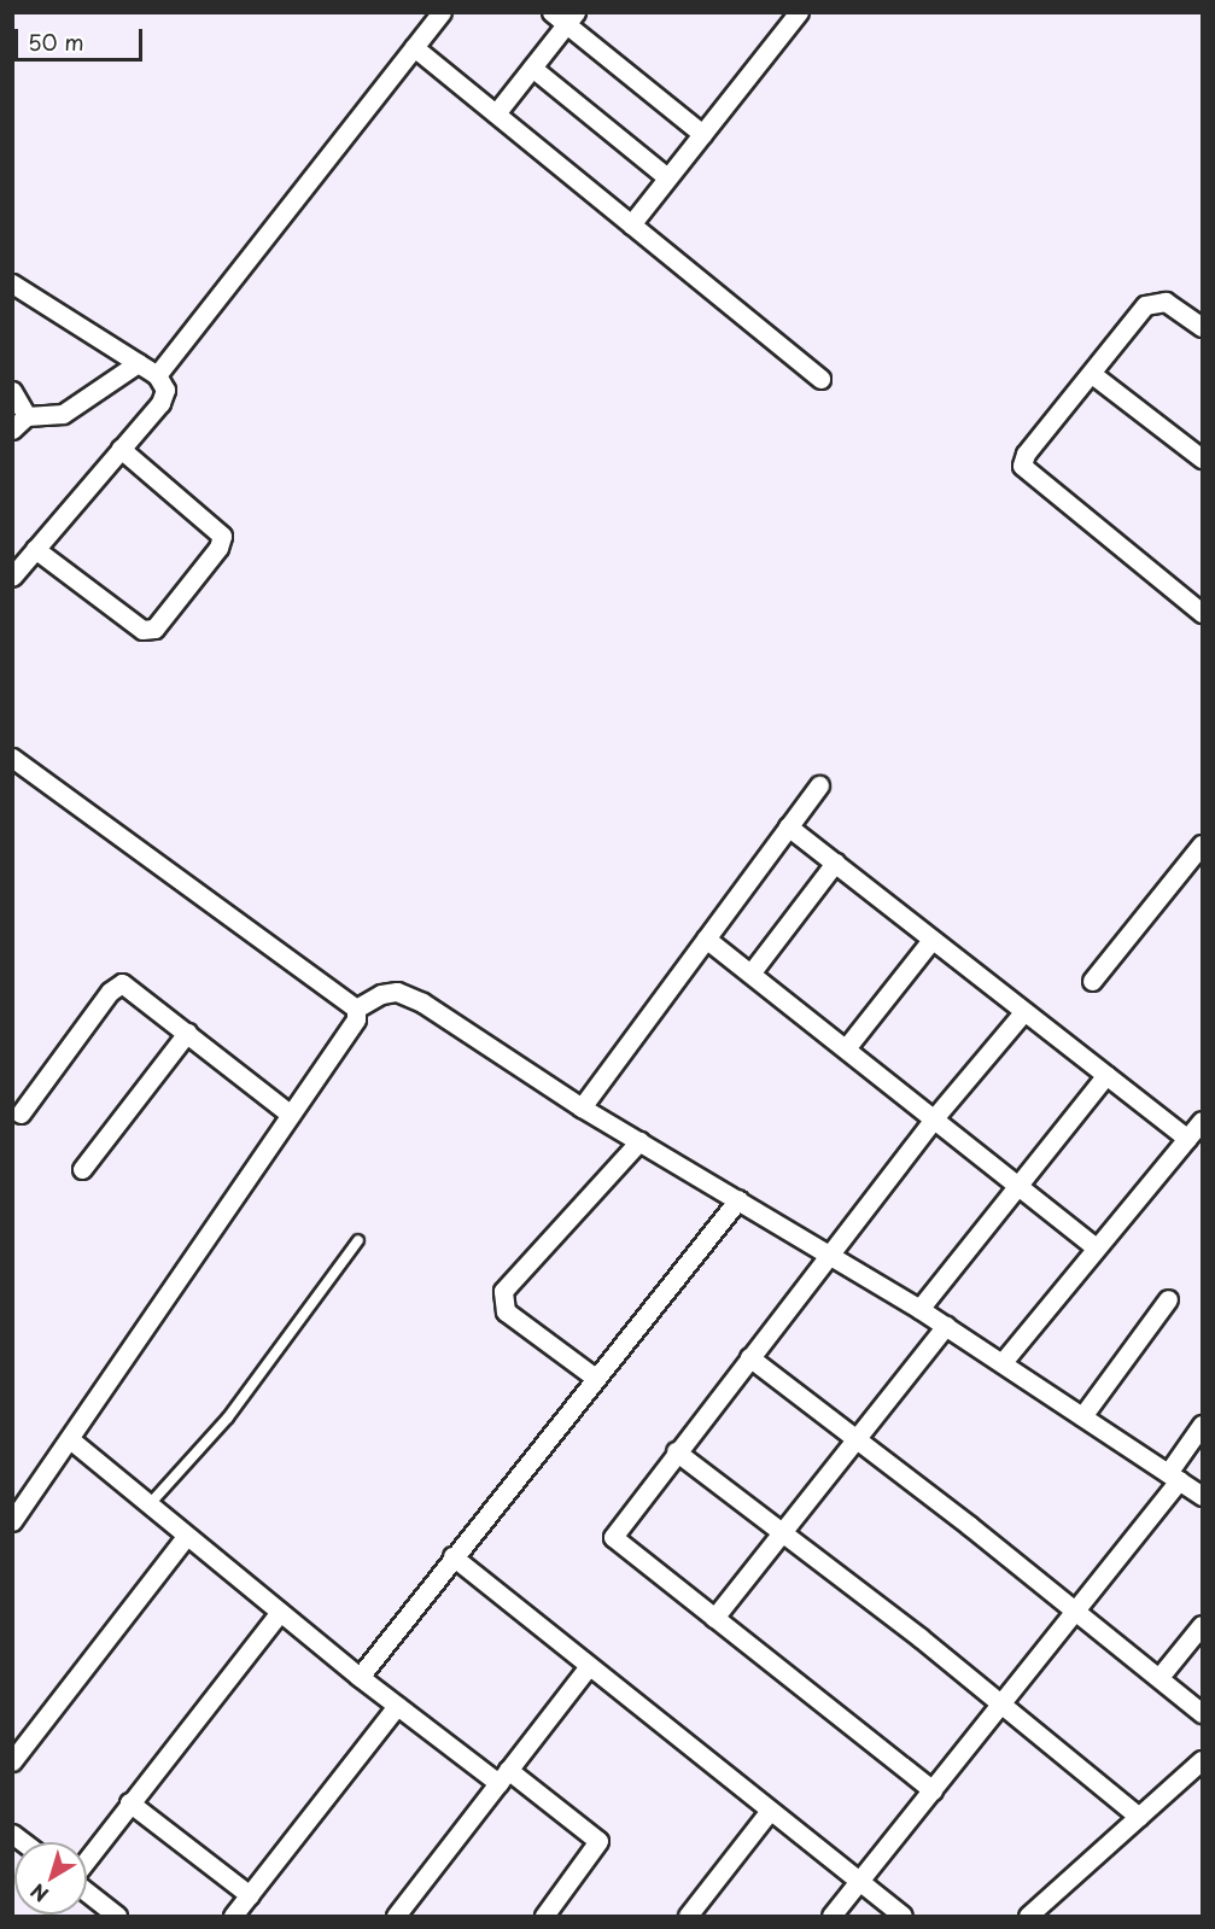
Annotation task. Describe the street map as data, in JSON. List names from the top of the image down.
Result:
{
  "scale_bar": "50 m",
  "north": "bottom left"
}
